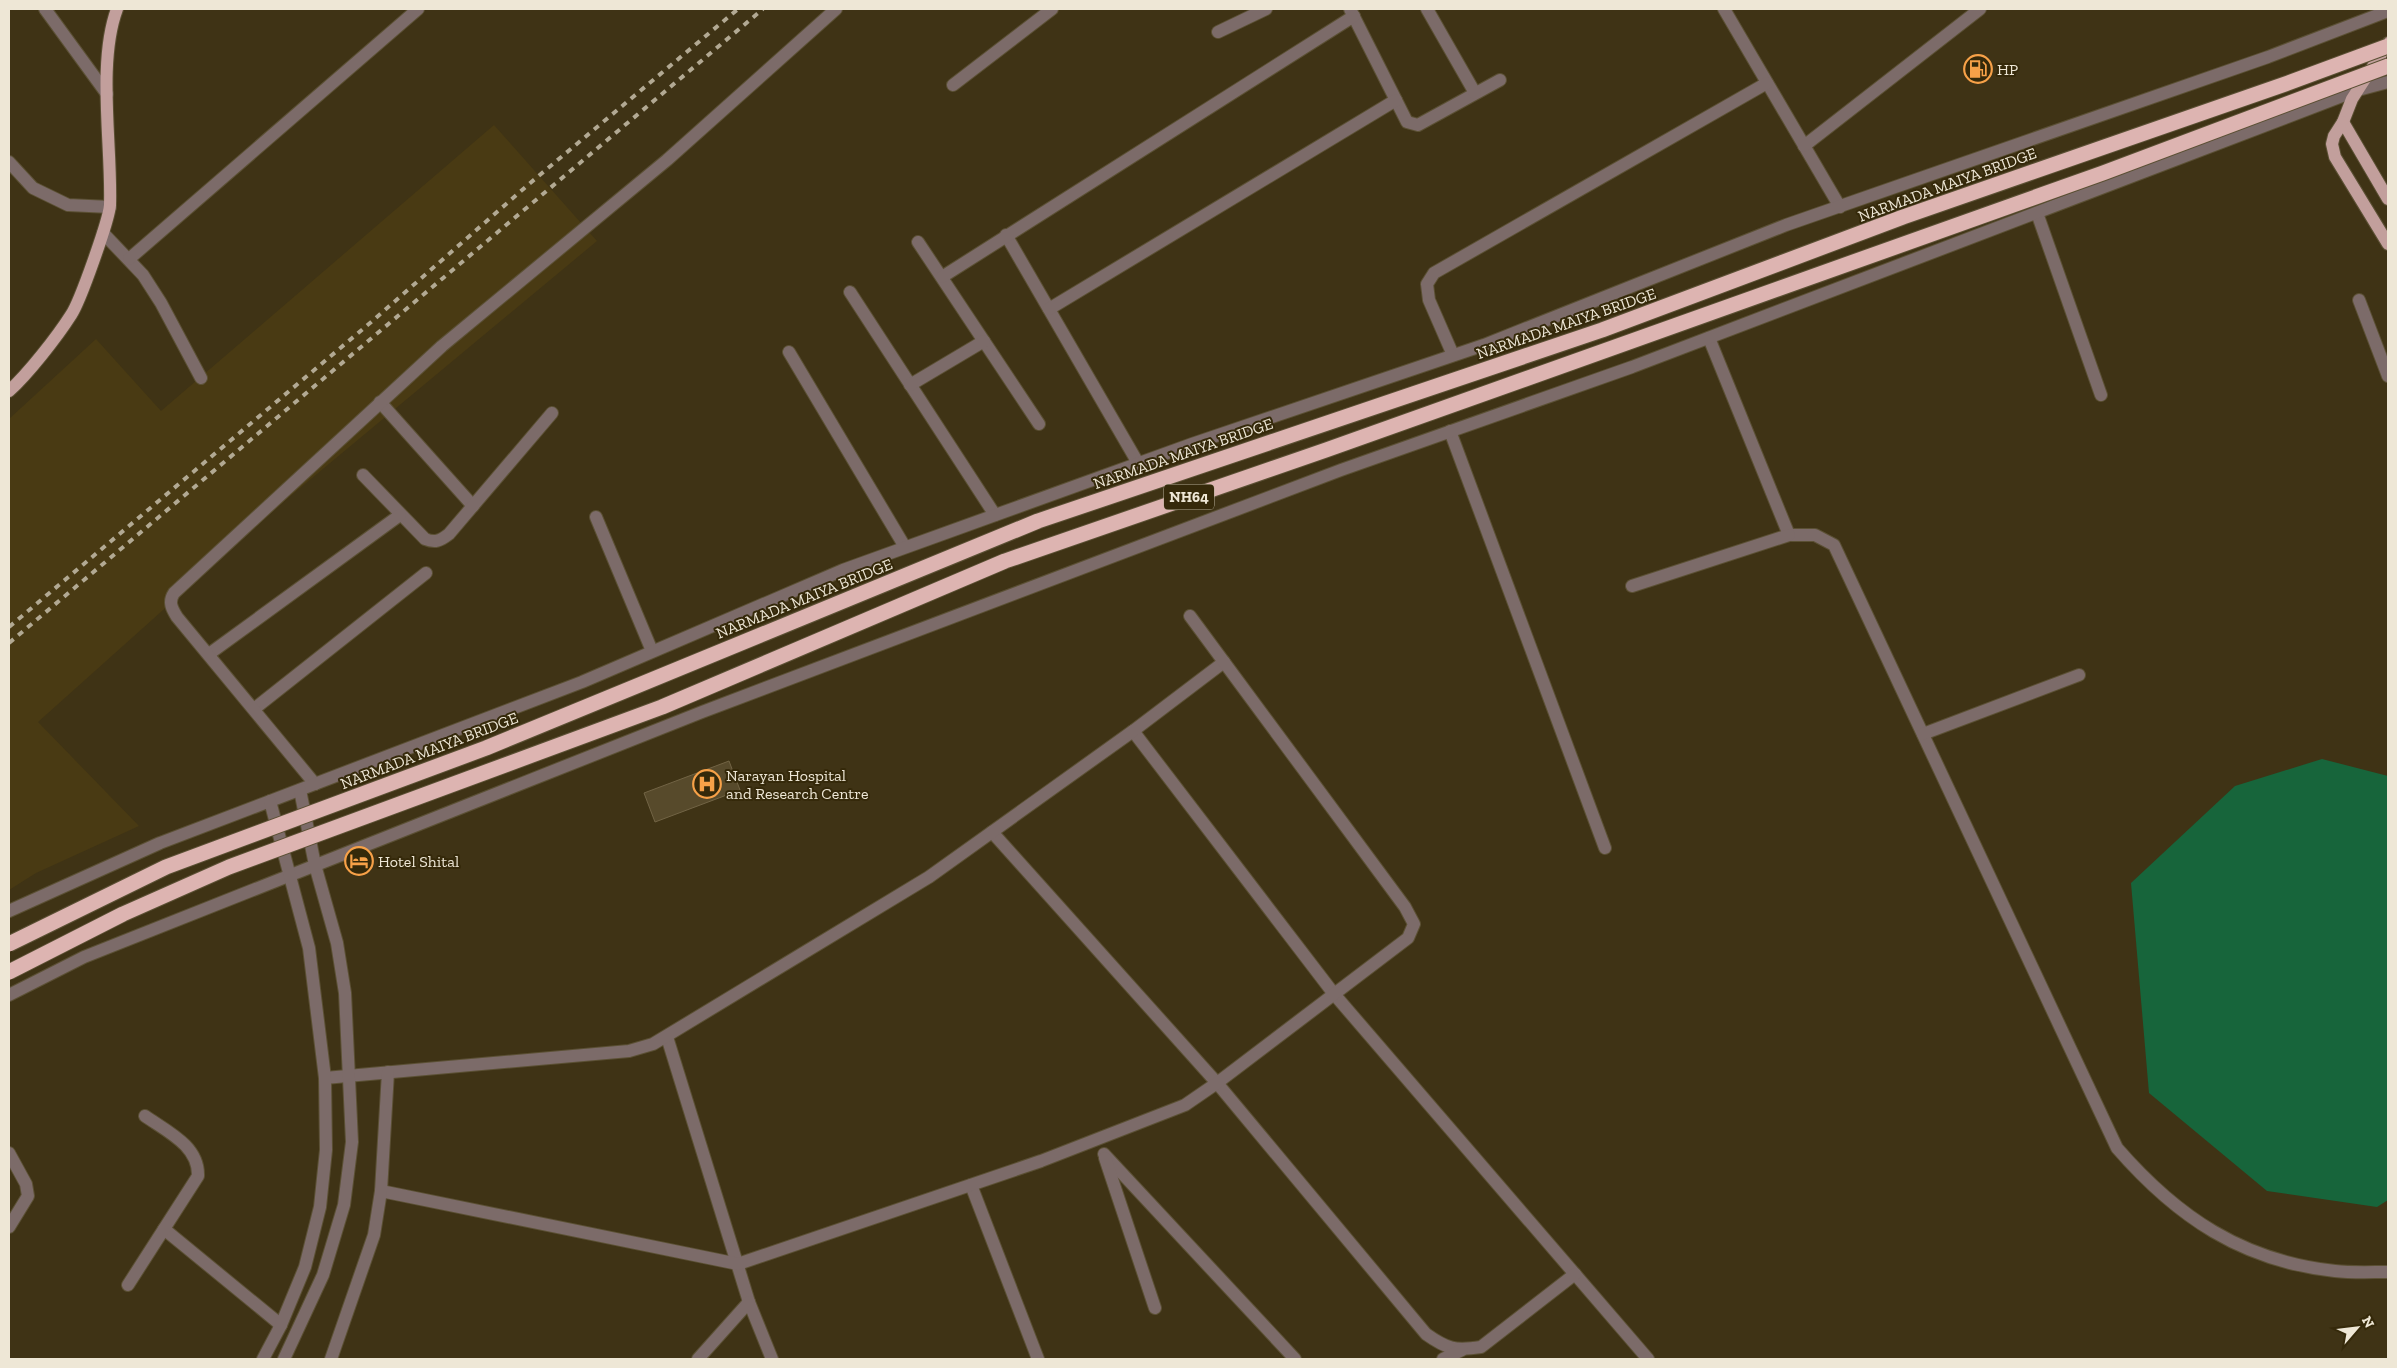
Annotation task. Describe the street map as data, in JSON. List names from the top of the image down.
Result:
{
  "streets": {
    "highway": ["NARMADA MAIYA BRIDGE", "NH64"]
  },
  "places": {
    "fuel station": ["HP"],
    "hospital": ["Narayan Hospital and Research Centre"],
    "hotel": ["Hotel Shital"]
  },
  "north": "top right"
}
